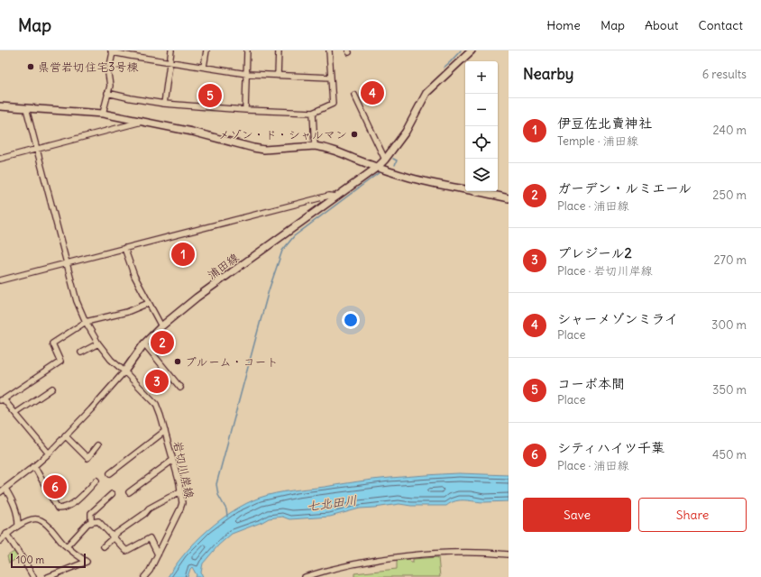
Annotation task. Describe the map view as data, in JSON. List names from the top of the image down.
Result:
{
  "streets": {
    "street": ["浦田線", "岩切川岸線"]
  },
  "crossings": [
    ["浦田線", "岩切川岸線"]
  ],
  "water": ["七北田川"],
  "places": ["県営岩切住宅3号棟", "メゾン・ド・シャルマン", "ブルーム・コート"],
  "scale_bar": "100 m",
  "page": {
    "header": "Map",
    "nav": [
      "Home",
      "Map",
      "About",
      "Contact"
    ],
    "heading": ["Nearby", "6 results"],
    "map_buttons": ["+", "−"],
    "pins": [
      "4",
      "5",
      "1",
      "2",
      "3",
      "6"
    ],
    "list": [
      {
        "mark": "1",
        "name": "伊豆佐北賣神社",
        "note": "Temple · 浦田線",
        "value": "240 m"
      },
      {
        "mark": "2",
        "name": "ガーデン・ルミエール",
        "note": "Place · 浦田線",
        "value": "250 m"
      },
      {
        "mark": "3",
        "name": "プレジール2",
        "note": "Place · 岩切川岸線",
        "value": "270 m"
      },
      {
        "mark": "4",
        "name": "シャーメゾンミライ",
        "note": "Place",
        "value": "300 m"
      },
      {
        "mark": "5",
        "name": "コーポ本間",
        "note": "Place",
        "value": "350 m"
      },
      {
        "mark": "6",
        "name": "シティハイツ千葉",
        "note": "Place · 浦田線",
        "value": "450 m"
      }
    ],
    "buttons": ["Save", "Share"],
    "scale": "100 m"
  }
}
